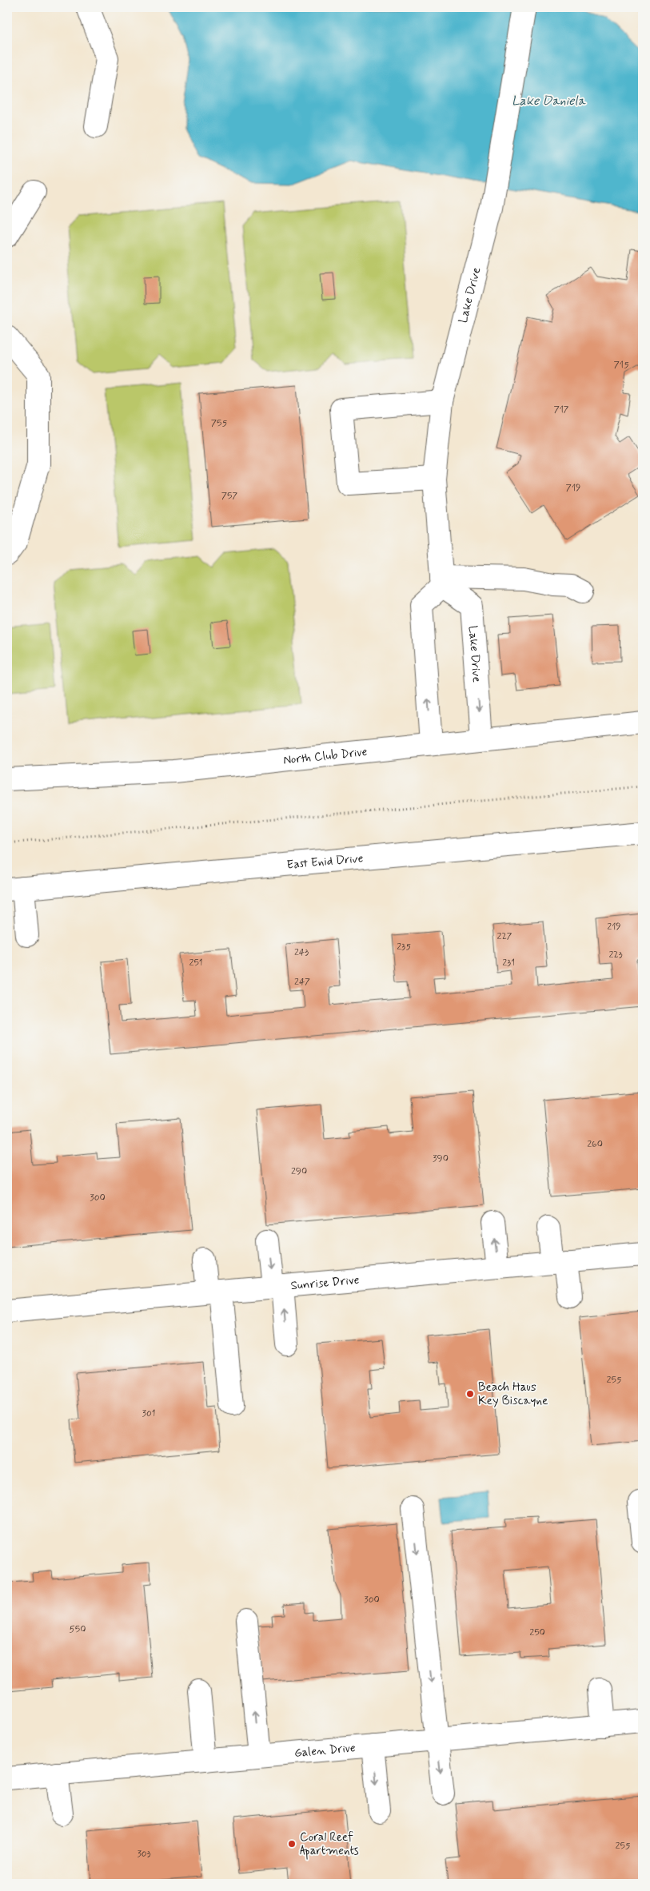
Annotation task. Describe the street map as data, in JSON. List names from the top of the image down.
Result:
{
  "streets": {
    "street": [
      "Lake Drive",
      "North Club Drive",
      "East Enid Drive",
      "Sunrise Drive",
      "Galen Drive"
    ]
  },
  "crossings": [
    ["Lake Drive", "North Club Drive"]
  ],
  "water": ["Lake Daniela"],
  "places": ["Beach Haus Key Biscayne", "Coral Reef Apartments"],
  "house_numbers": [
    "715",
    "717",
    "755",
    "719",
    "757",
    "219",
    "227",
    "235",
    "243",
    "223",
    "251",
    "231",
    "247",
    "260",
    "390",
    "290",
    "300",
    "255",
    "301",
    "300",
    "550",
    "250",
    "255",
    "303"
  ]
}
